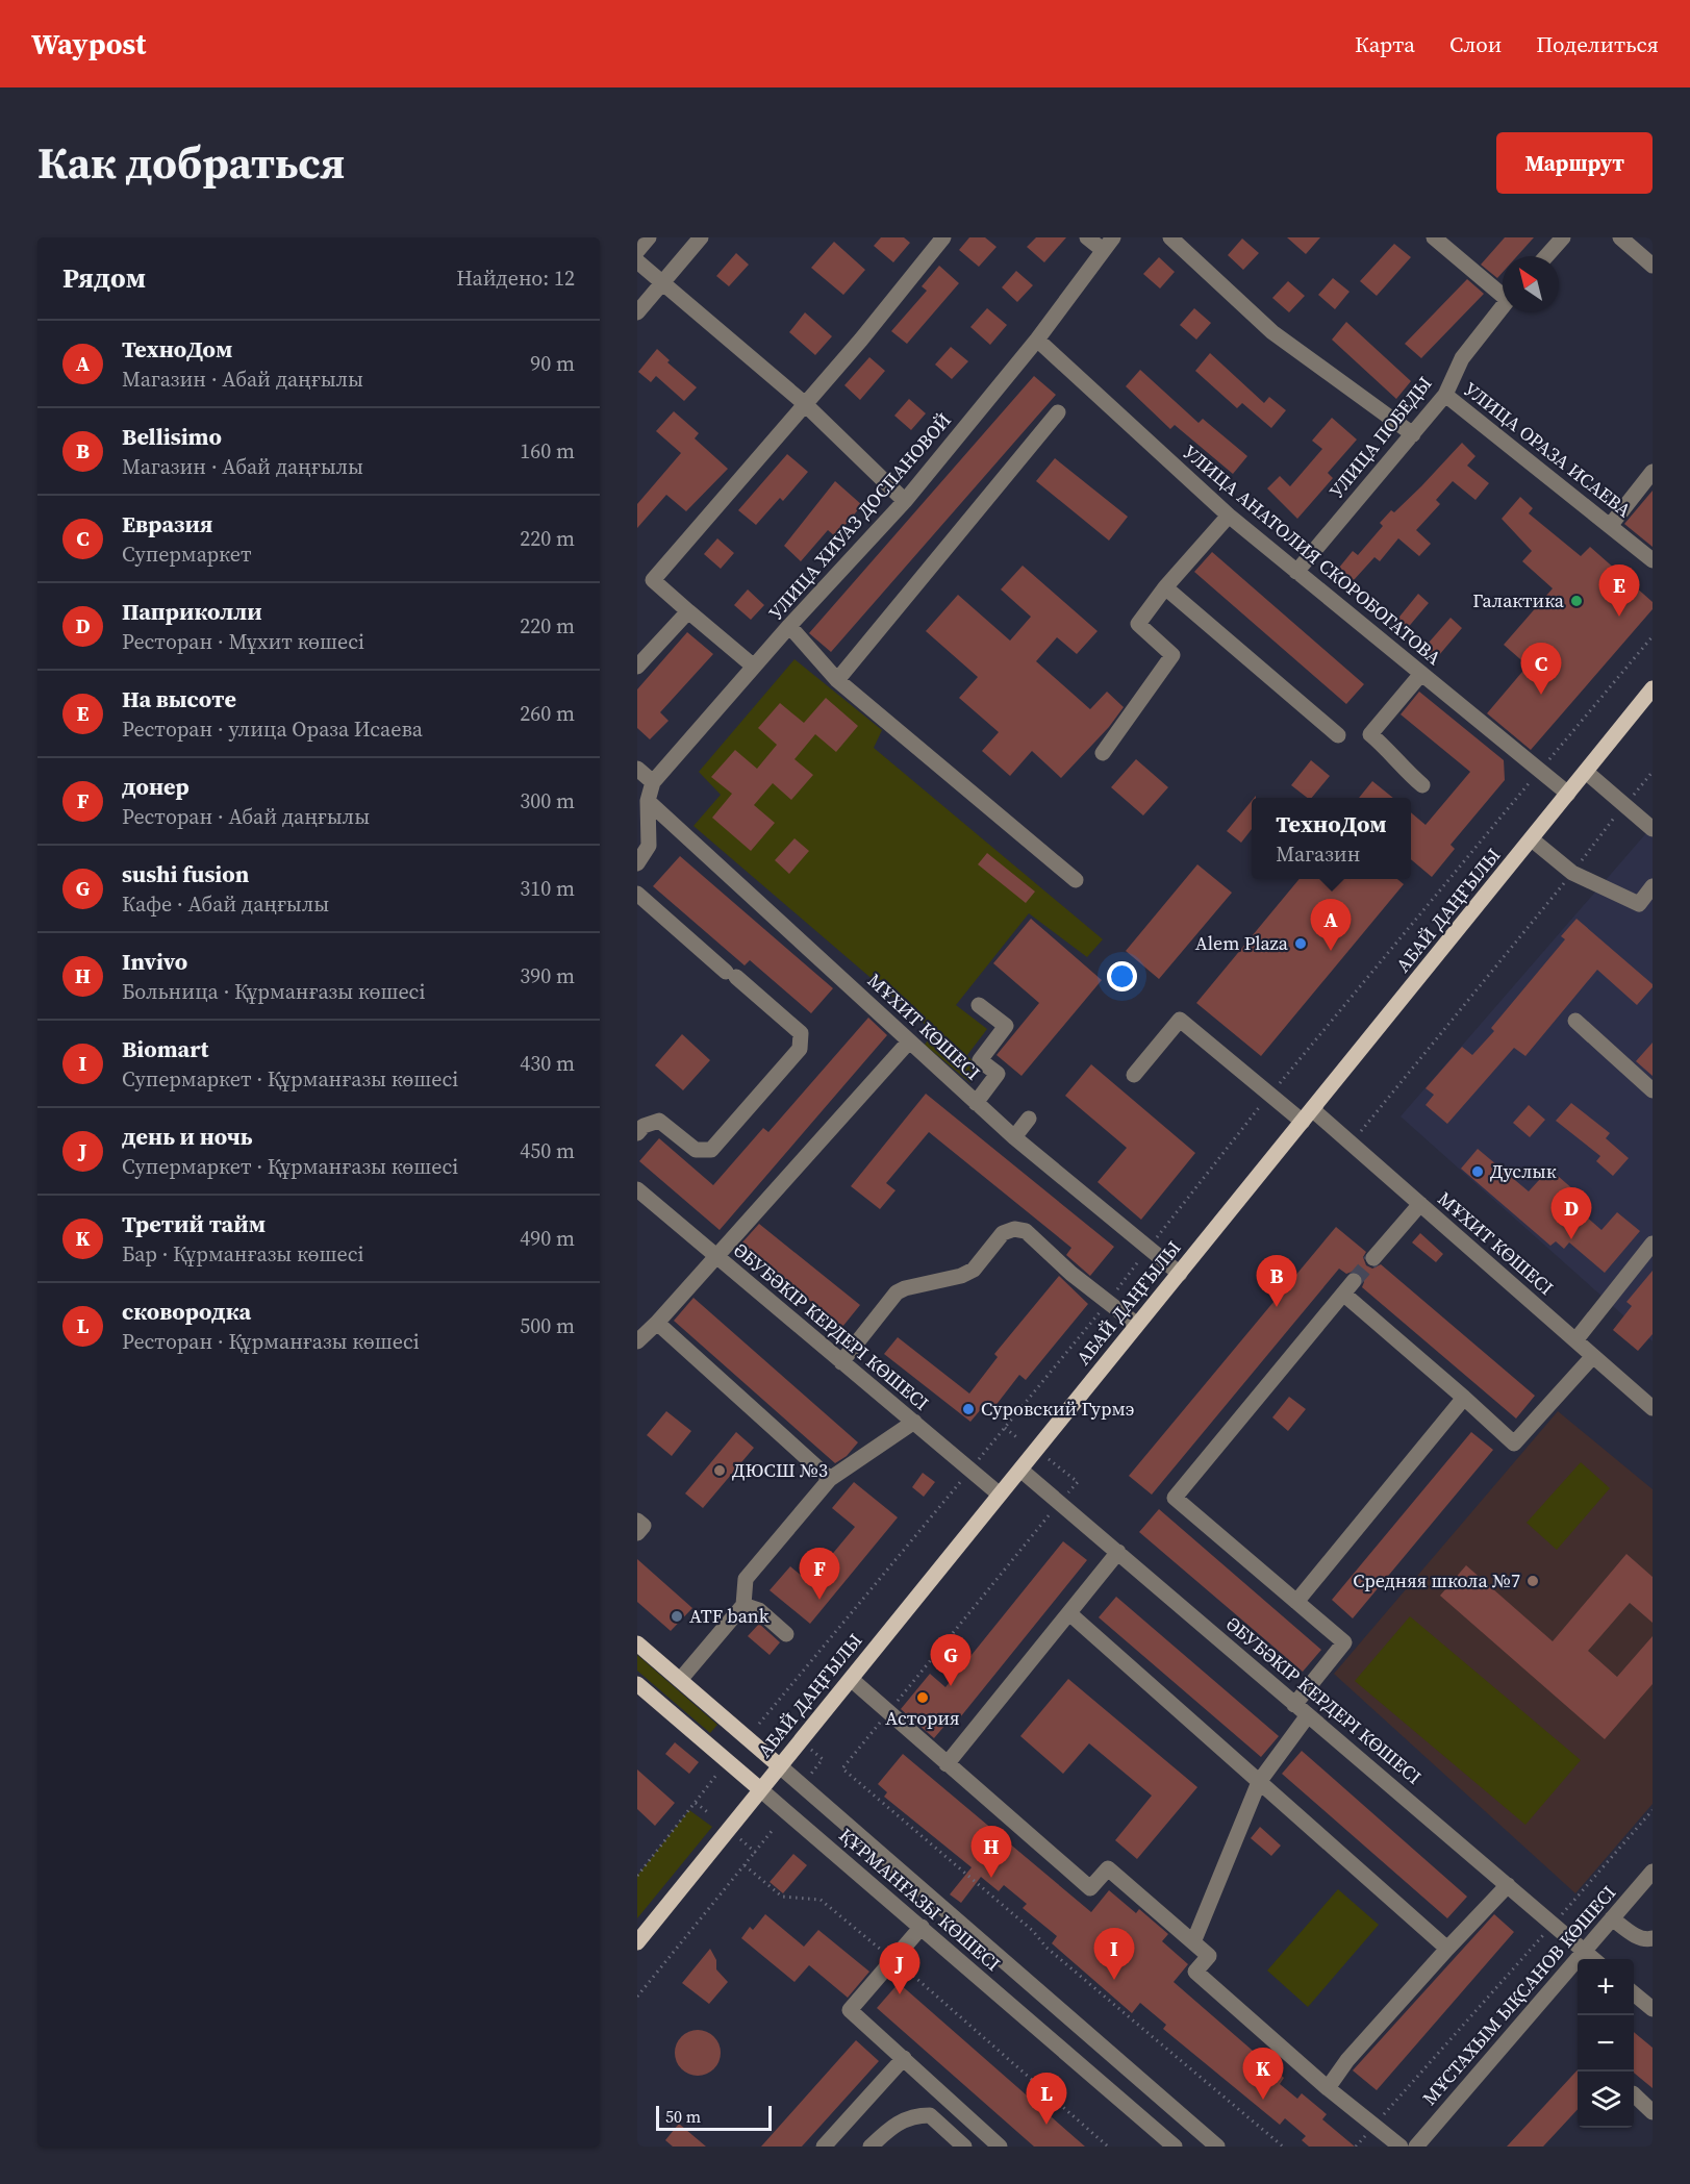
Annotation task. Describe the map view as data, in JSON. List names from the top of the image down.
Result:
{
  "streets": {
    "main road": ["АБАЙ ДАҢҒЫЛЫ", "ҚҰРМАНҒАЗЫ КӨШЕСІ"],
    "street": [
      "УЛИЦА ПОБЕДЫ",
      "УЛИЦА ОРАЗА ИСАЕВА",
      "УЛИЦА ХИУАЗ ДОСПАНОВОЙ",
      "УЛИЦА АНАТОЛИЯ СКОРОБОГАТОВА",
      "МҰХИТ КӨШЕСІ",
      "ӘБУБӘКІР КЕРДЕРІ КӨШЕСІ",
      "МҰСТАХЫМ ЫҚСАНОВ КӨШЕСІ"
    ]
  },
  "crossings": [
    ["УЛИЦА ПОБЕДЫ", "УЛИЦА ОРАЗА ИСАЕВА"],
    ["УЛИЦА ПОБЕДЫ", "УЛИЦА АНАТОЛИЯ СКОРОБОГАТОВА"],
    ["УЛИЦА ХИУАЗ ДОСПАНОВОЙ", "УЛИЦА АНАТОЛИЯ СКОРОБОГАТОВА"],
    ["УЛИЦА ХИУАЗ ДОСПАНОВОЙ", "МҰХИТ КӨШЕСІ"],
    ["УЛИЦА АНАТОЛИЯ СКОРОБОГАТОВА", "АБАЙ ДАҢҒЫЛЫ"],
    ["АБАЙ ДАҢҒЫЛЫ", "МҰХИТ КӨШЕСІ"],
    ["АБАЙ ДАҢҒЫЛЫ", "ӘБУБӘКІР КЕРДЕРІ КӨШЕСІ"],
    ["АБАЙ ДАҢҒЫЛЫ", "ҚҰРМАНҒАЗЫ КӨШЕСІ"],
    ["ӘБУБӘКІР КЕРДЕРІ КӨШЕСІ", "МҰСТАХЫМ ЫҚСАНОВ КӨШЕСІ"]
  ],
  "places": [
    "Галактика",
    "Alem Plaza",
    "Дуслык",
    "Суровский Гурмэ",
    "ДЮСШ №3",
    "Средняя школа №7",
    "ATF bank",
    "Астория"
  ],
  "scale_bar": "50 m",
  "north": "top left",
  "page": {
    "header": "Waypost",
    "nav": ["Карта", "Слои", "Поделиться"],
    "title": "Как добраться",
    "buttons": "Маршрут",
    "heading": ["Рядом", "Найдено: 12"],
    "list": [
      {
        "mark": "A",
        "name": "ТехноДом",
        "note": "Магазин · Абай даңғылы",
        "value": "90 m"
      },
      {
        "mark": "B",
        "name": "Bellisimo",
        "note": "Магазин · Абай даңғылы",
        "value": "160 m"
      },
      {
        "mark": "C",
        "name": "Евразия",
        "note": "Супермаркет",
        "value": "220 m"
      },
      {
        "mark": "D",
        "name": "Паприколли",
        "note": "Ресторан · Мұхит көшесі",
        "value": "220 m"
      },
      {
        "mark": "E",
        "name": "На высоте",
        "note": "Ресторан · улица Ораза Исаева",
        "value": "260 m"
      },
      {
        "mark": "F",
        "name": "донер",
        "note": "Ресторан · Абай даңғылы",
        "value": "300 m"
      },
      {
        "mark": "G",
        "name": "sushi fusion",
        "note": "Кафе · Абай даңғылы",
        "value": "310 m"
      },
      {
        "mark": "H",
        "name": "Invivo",
        "note": "Больница · Құрманғазы көшесі",
        "value": "390 m"
      },
      {
        "mark": "I",
        "name": "Biomart",
        "note": "Супермаркет · Құрманғазы көшесі",
        "value": "430 m"
      },
      {
        "mark": "J",
        "name": "день и ночь",
        "note": "Супермаркет · Құрманғазы көшесі",
        "value": "450 m"
      },
      {
        "mark": "K",
        "name": "Третий тайм",
        "note": "Бар · Құрманғазы көшесі",
        "value": "490 m"
      },
      {
        "mark": "L",
        "name": "сковородка",
        "note": "Ресторан · Құрманғазы көшесі",
        "value": "500 m"
      }
    ],
    "pins": [
      "E",
      "C",
      "A",
      "D",
      "B",
      "F",
      "G",
      "H",
      "I",
      "J",
      "K",
      "L"
    ],
    "popup": ["ТехноДом", "Магазин"],
    "map_buttons": ["+", "−"],
    "scale": "50 m"
  }
}
